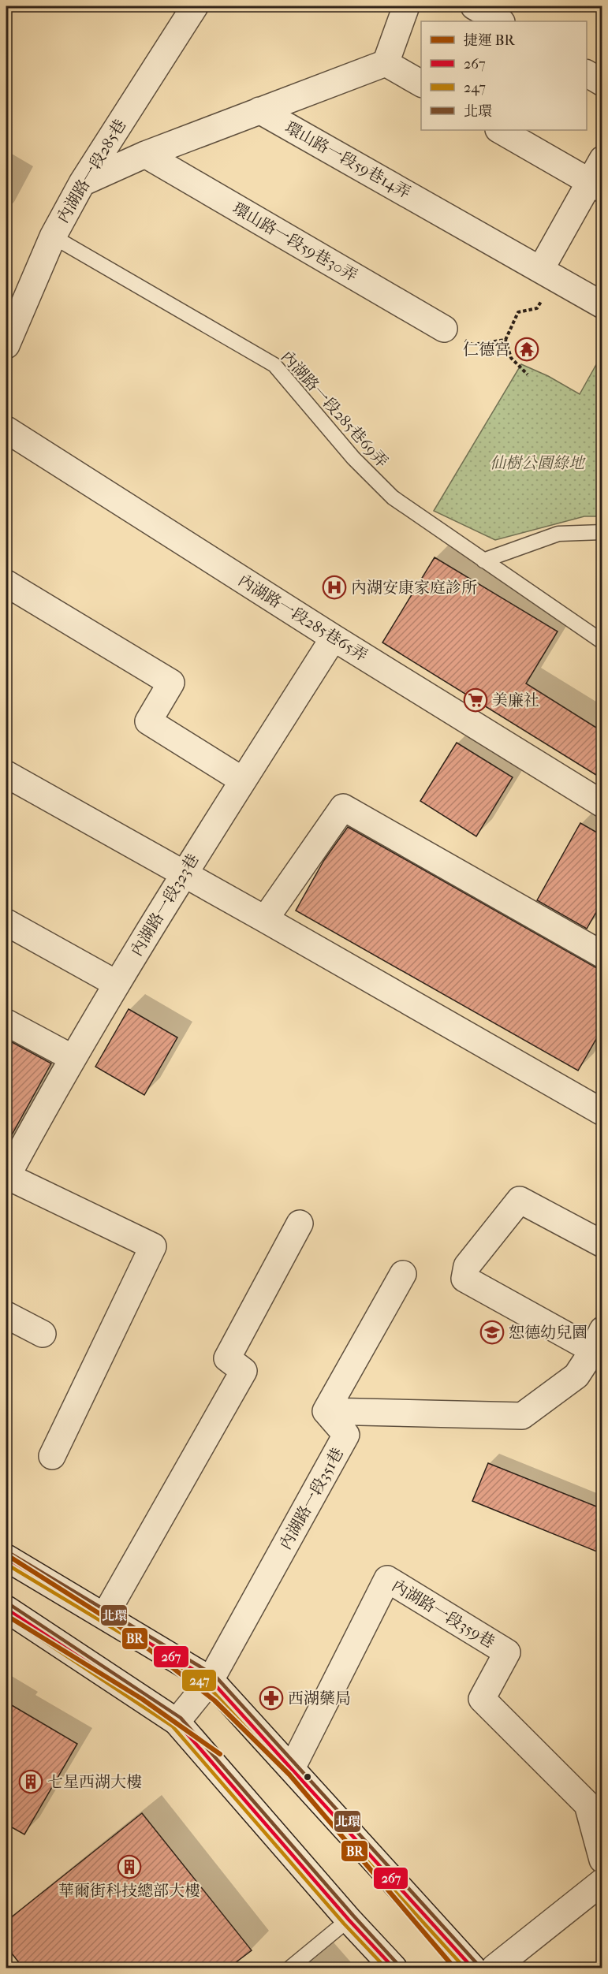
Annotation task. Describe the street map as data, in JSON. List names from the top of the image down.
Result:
{
  "streets": {
    "street": [
      "環山路一段59巷14弄",
      "內湖路一段285巷",
      "環山路一段59巷30弄",
      "內湖路一段285巷65弄",
      "內湖路一段323巷",
      "內湖路一段351巷",
      "內湖路一段359巷"
    ],
    "lane": ["內湖路一段285巷69弄"]
  },
  "crossings": [
    ["內湖路一段285巷", "內湖路一段285巷69弄"],
    ["內湖路一段285巷65弄", "內湖路一段323巷"]
  ],
  "parks": ["仙樹公園綠地"],
  "places": {
    "temple": ["仁德宮"],
    "hospital": ["內湖安康家庭診所"],
    "supermarket": ["美廉社"],
    "school or university": ["恕德幼兒園"],
    "pharmacy": ["西湖藥局"],
    "building": ["七星西湖大樓", "華爾街科技總部大樓"]
  },
  "lines": [
    "transit line 北環",
    "metro line BR",
    "transit line 267",
    "transit line 247"
  ],
  "legend": [
    "捷運 BR",
    "267",
    "247",
    "北環"
  ]
}
